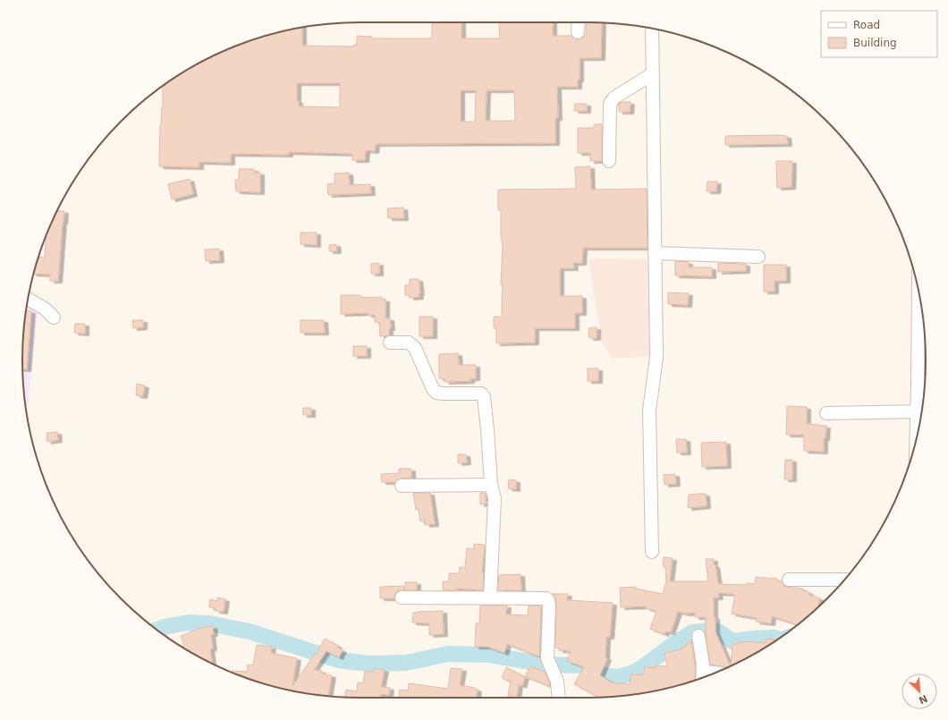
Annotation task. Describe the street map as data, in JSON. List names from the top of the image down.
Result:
{
  "legend": ["Road", "Building"],
  "north": "bottom right"
}
